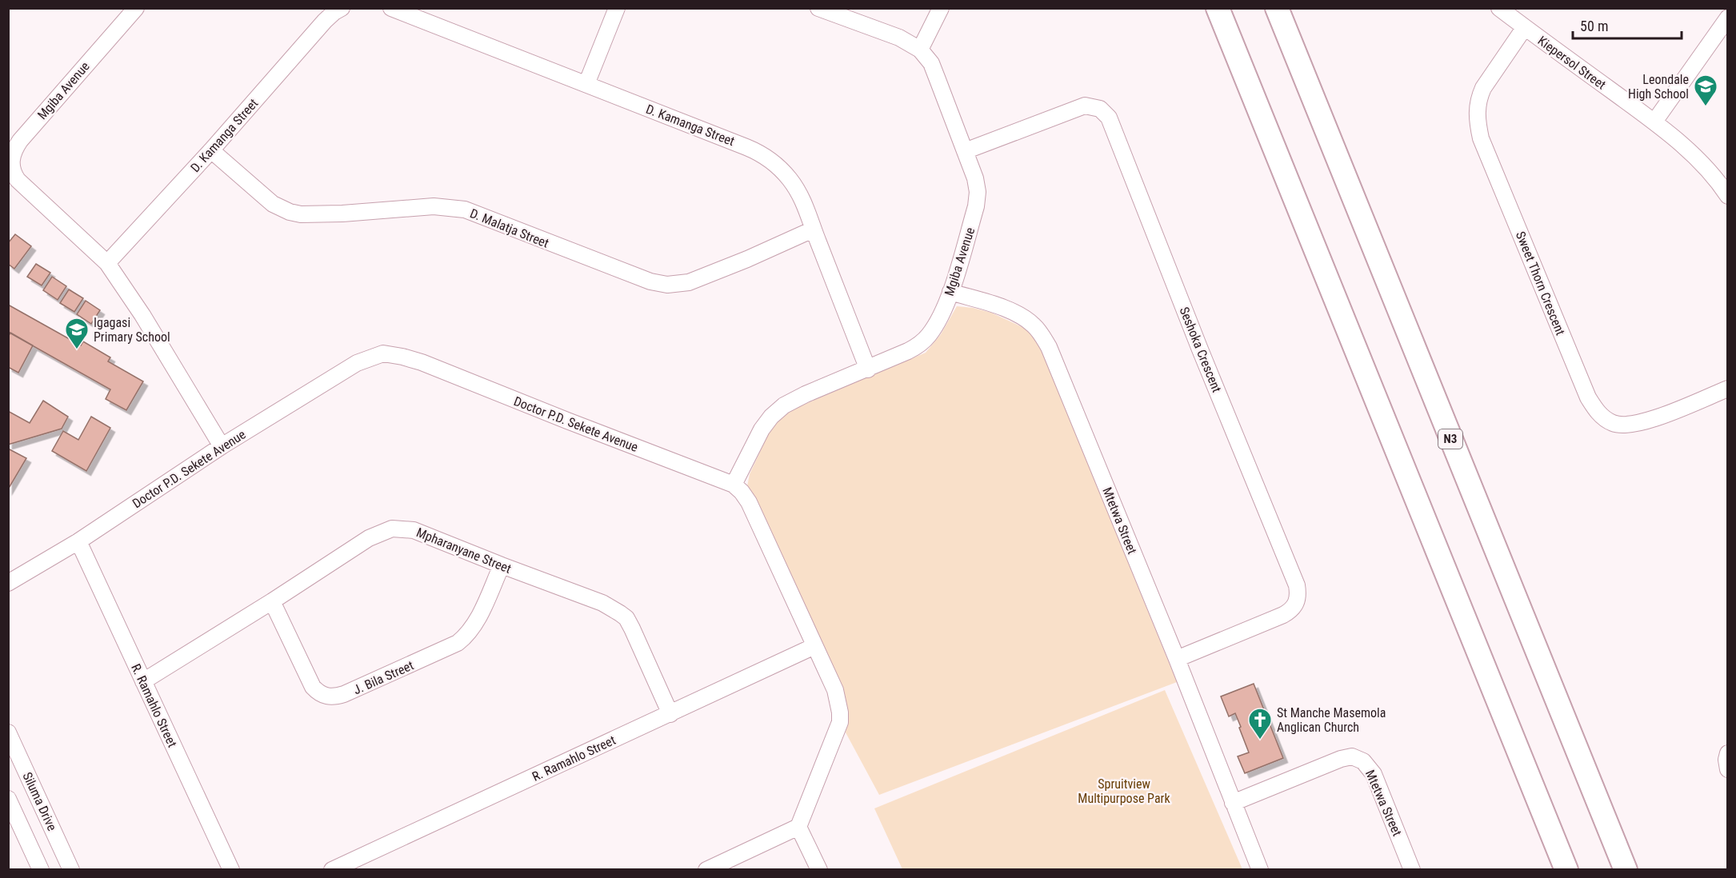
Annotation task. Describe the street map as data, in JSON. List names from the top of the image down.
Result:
{
  "streets": {
    "highway": ["N3"],
    "street": [
      "Kiepersol Street",
      "Mgiba Avenue",
      "D. Kamanga Street",
      "D. Malatja Street",
      "Sweet Thorn Crescent",
      "Seshoka Crescent",
      "Doctor P.D. Sekete Avenue",
      "Mtetwa Street",
      "Mpharanyane Street",
      "J. Bila Street",
      "R. Ramahlo Street",
      "Siluma Drive"
    ]
  },
  "crossings": [
    ["Kiepersol Street", "Sweet Thorn Crescent"],
    ["Mgiba Avenue", "D. Kamanga Street"],
    ["Mgiba Avenue", "Seshoka Crescent"],
    ["Mgiba Avenue", "Doctor P.D. Sekete Avenue"],
    ["Mgiba Avenue", "Mtetwa Street"],
    ["D. Kamanga Street", "D. Malatja Street"],
    ["Seshoka Crescent", "Mtetwa Street"],
    ["Doctor P.D. Sekete Avenue", "R. Ramahlo Street"],
    ["Mpharanyane Street", "J. Bila Street"],
    ["Mpharanyane Street", "R. Ramahlo Street"]
  ],
  "parks": ["Spruitview Multipurpose Park"],
  "places": {
    "school or university": ["Leondale High School", "Igagasi Primary School"],
    "church": ["St Manche Masemola Anglican Church"]
  },
  "scale_bar": "50 m"
}
